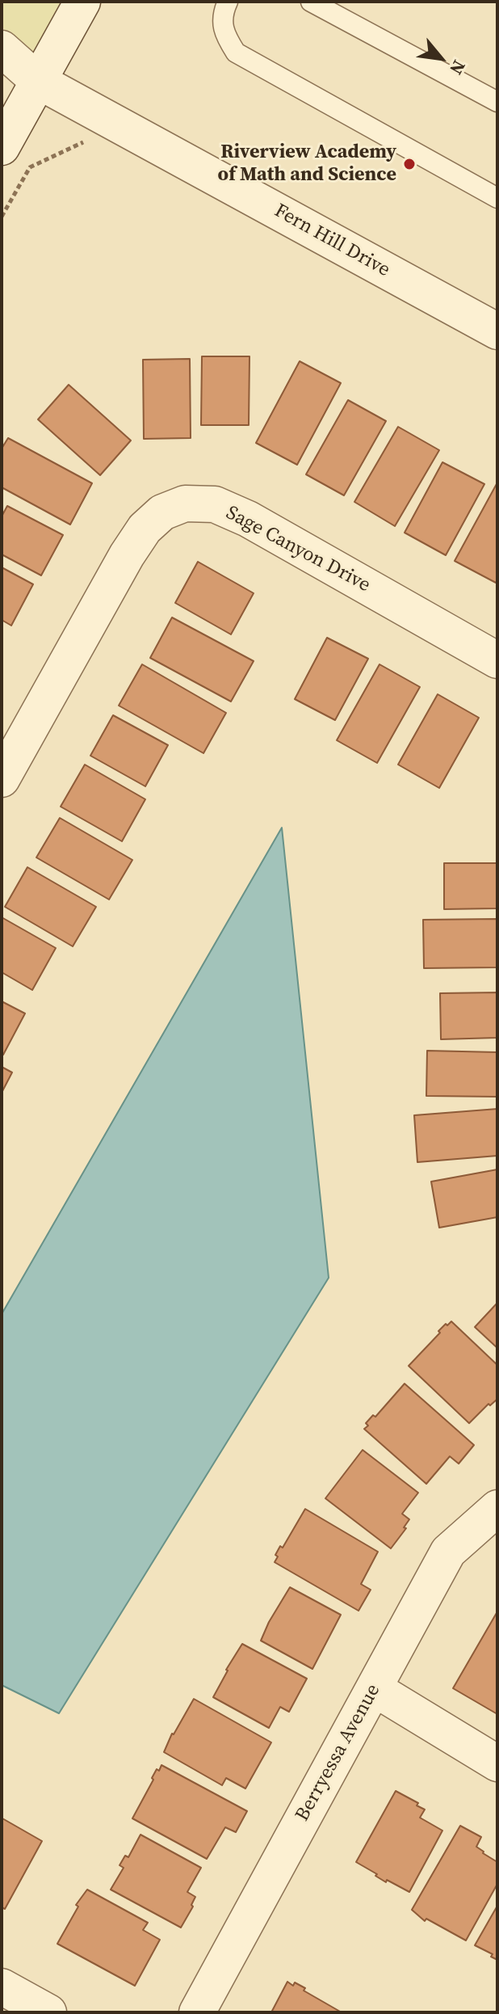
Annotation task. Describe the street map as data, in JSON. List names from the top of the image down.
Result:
{
  "streets": {
    "street": ["Fern Hill Drive", "Sage Canyon Drive", "Berryessa Avenue"]
  },
  "places": ["Riverview Academy of Math and Science"],
  "north": "bottom right"
}
